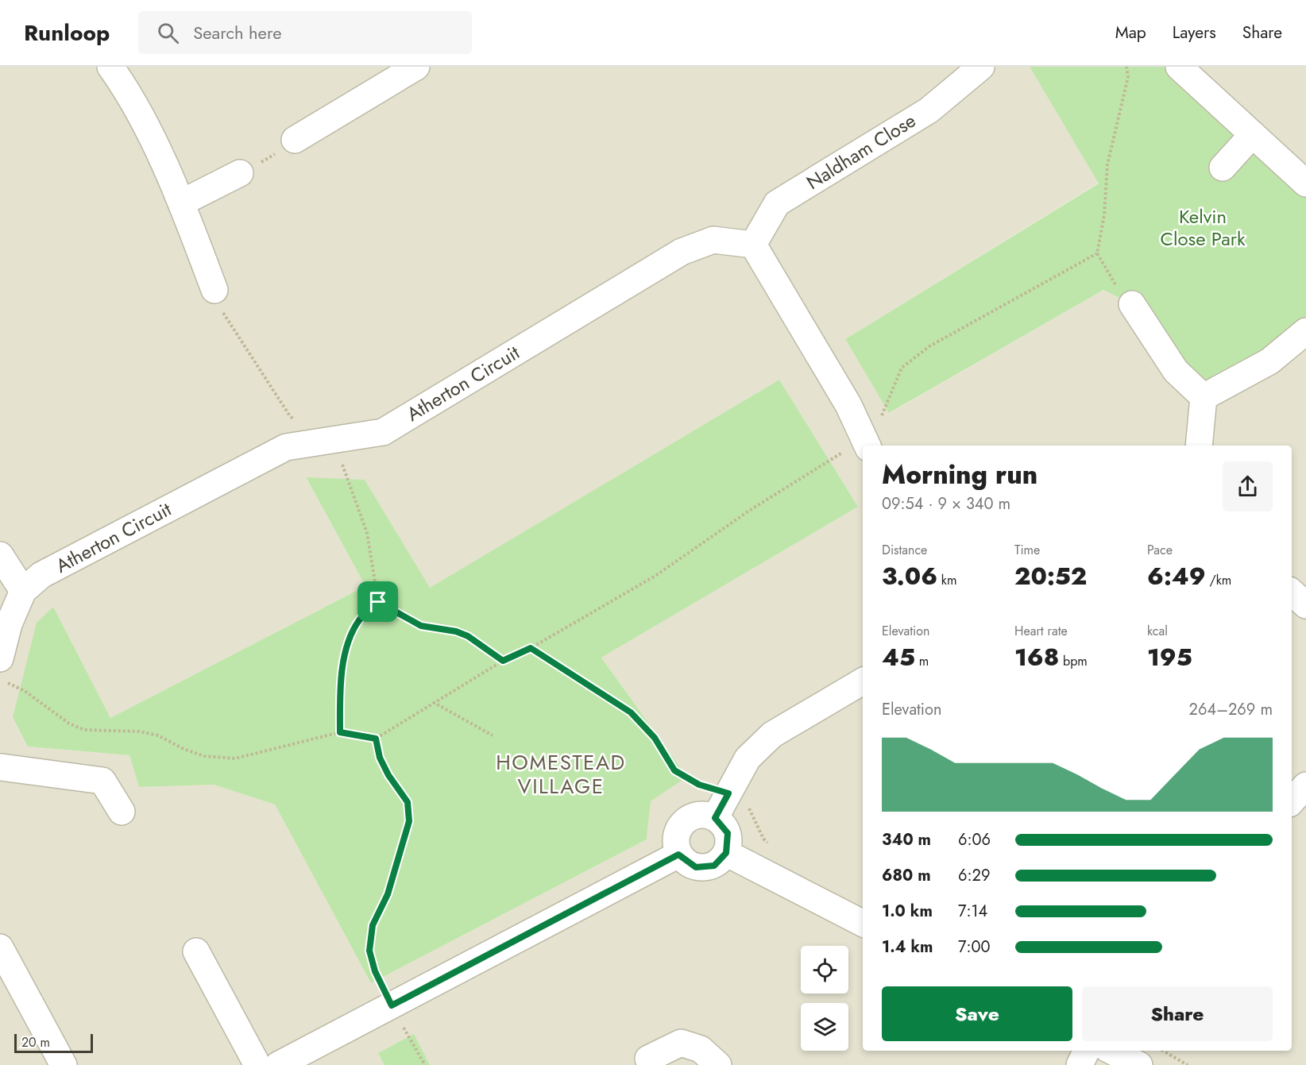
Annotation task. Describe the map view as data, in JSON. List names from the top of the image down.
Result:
{
  "streets": {
    "street": ["Naldham Close", "Atherton Circuit"]
  },
  "crossings": [
    ["Naldham Close", "Atherton Circuit"]
  ],
  "districts": ["HOMESTEAD VILLAGE"],
  "parks": ["Kelvin Close Park"],
  "scale_bar": "20 m",
  "page": {
    "header": "Runloop",
    "search": "Search here",
    "nav": ["Map", "Layers", "Share"],
    "heading": ["Morning run", "09:54 · 9 × 340 m"],
    "stats": [
      ["Distance", "3.06 km"],
      ["Time", "20:52"],
      ["Pace", "6:49 /km"],
      ["Elevation", "45 m"],
      ["Heart rate", "168 bpm"],
      ["kcal", "195"]
    ],
    "chart": ["Elevation", "264–269 m"],
    "list": [
      {
        "name": "340 m",
        "note": "6:06"
      },
      {
        "name": "680 m",
        "note": "6:29"
      },
      {
        "name": "1.0 km",
        "note": "7:14"
      },
      {
        "name": "1.4 km",
        "note": "7:00"
      }
    ],
    "buttons": ["Save", "Share"],
    "scale": "20 m"
  }
}
